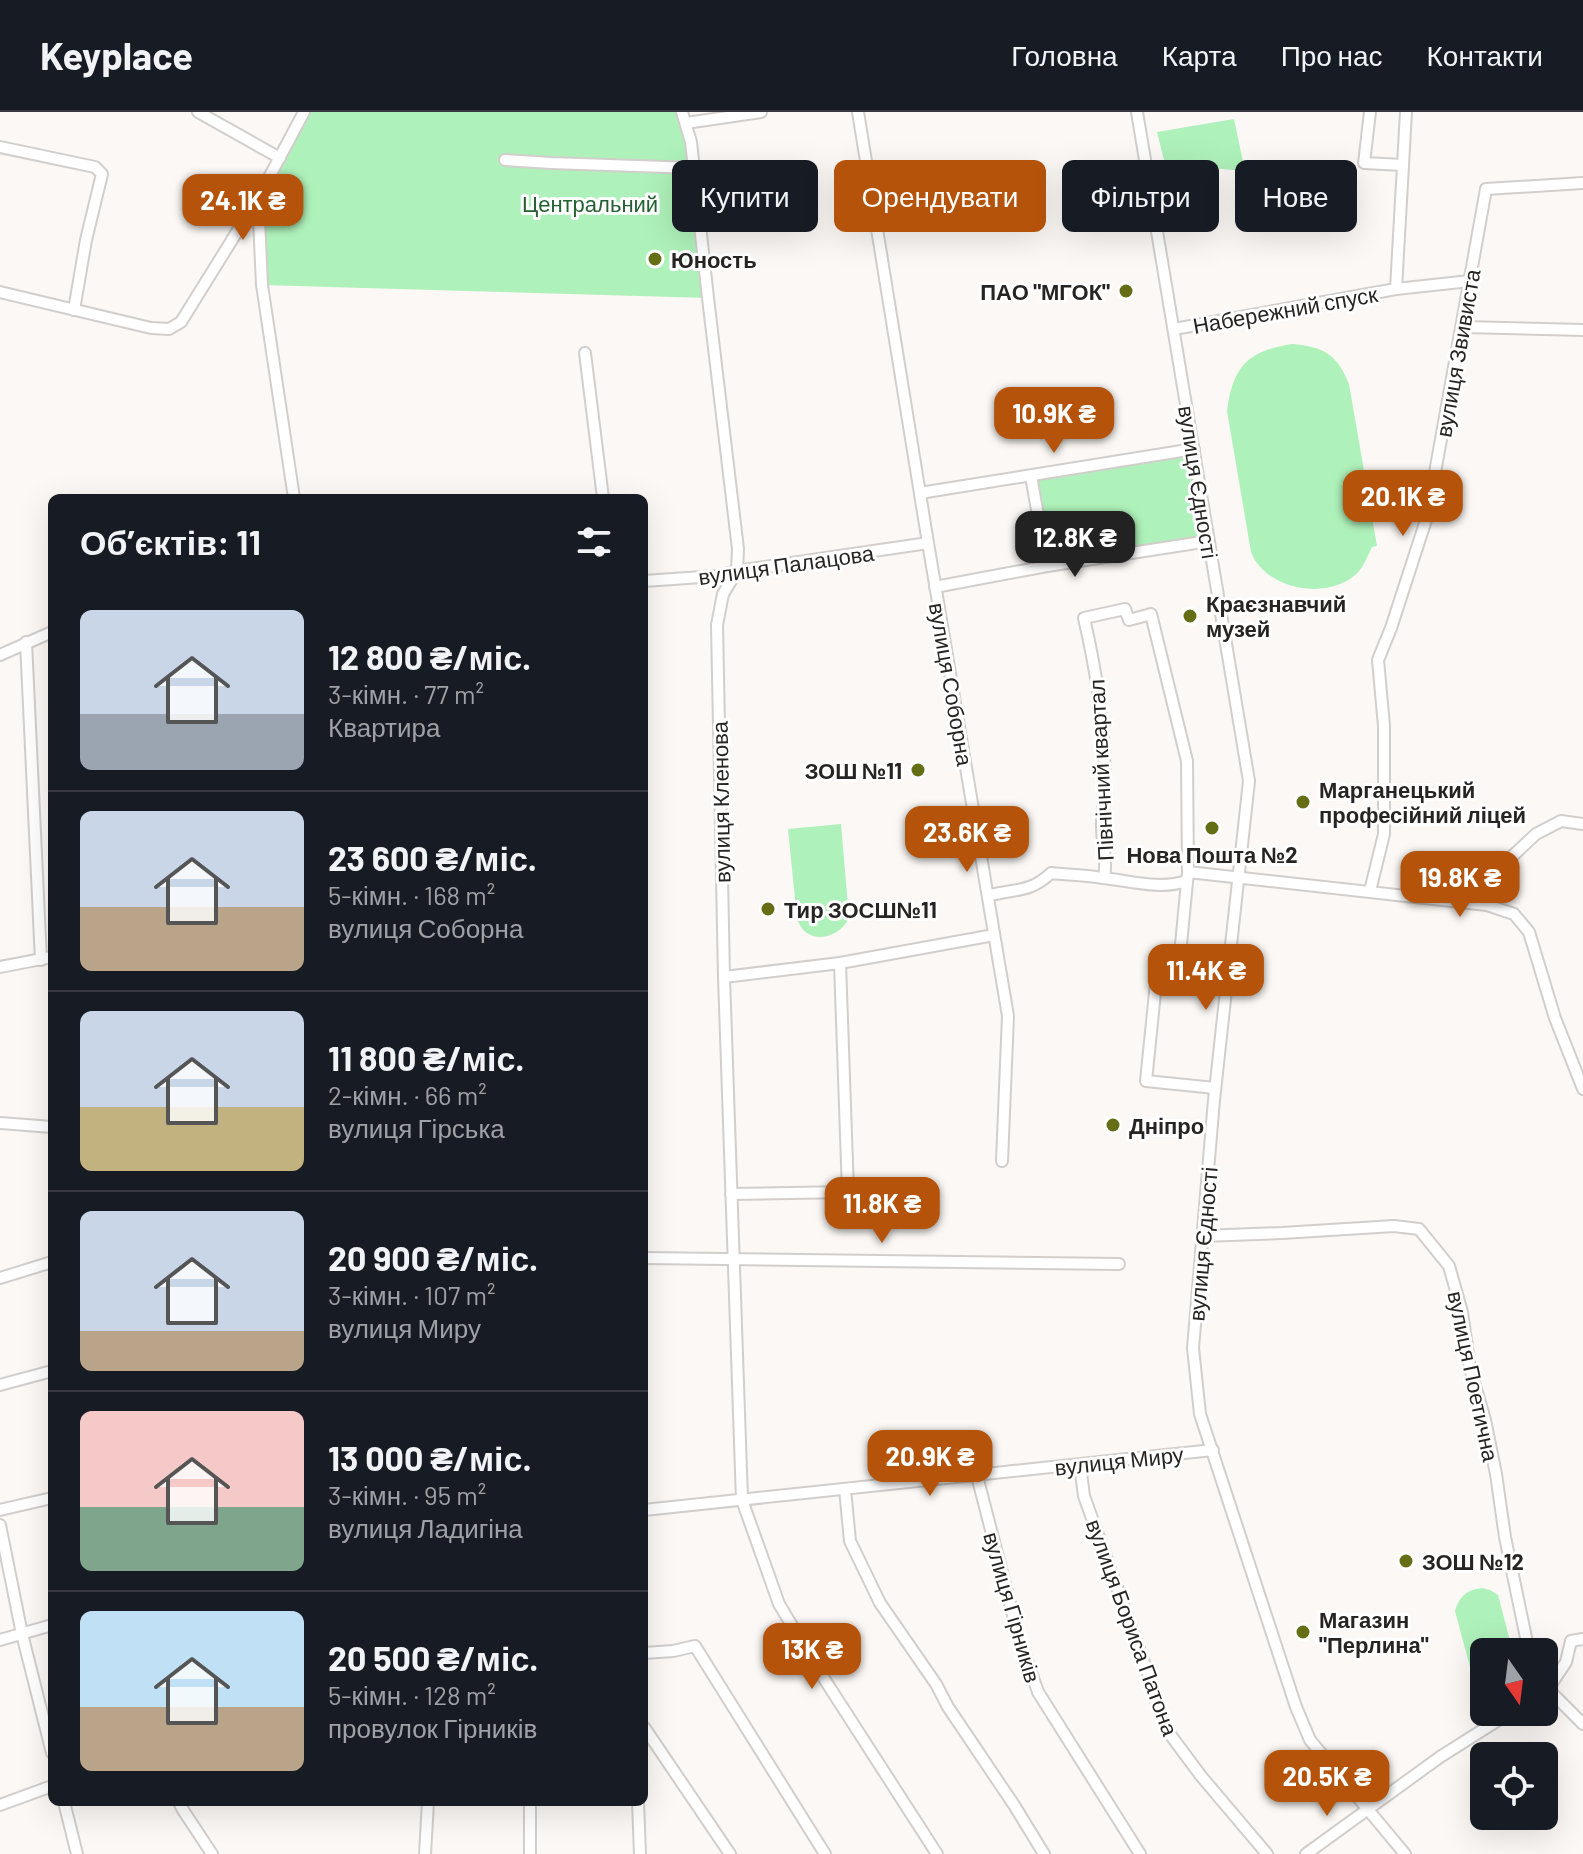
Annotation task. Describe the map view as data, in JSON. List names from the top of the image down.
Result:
{
  "streets": {
    "street": [
      "Набережний спуск",
      "вулиця Звивиста",
      "вулиця Єдності",
      "вулиця Палацова",
      "вулиця Соборна",
      "Північний квартал",
      "вулиця Кленова",
      "вулиця Поетична",
      "вулиця Миру",
      "вулиця Гірників",
      "вулиця Бориса Патона"
    ]
  },
  "crossings": [
    ["Набережний спуск", "вулиця Звивиста"],
    ["Набережний спуск", "вулиця Єдності"],
    ["вулиця Звивиста", "Північний квартал"],
    ["вулиця Єдності", "Північний квартал"],
    ["вулиця Єдності", "вулиця Поетична"],
    ["вулиця Єдності", "вулиця Миру"],
    ["вулиця Палацова", "вулиця Соборна"],
    ["вулиця Палацова", "вулиця Кленова"],
    ["вулиця Соборна", "Північний квартал"],
    ["вулиця Кленова", "вулиця Миру"],
    ["вулиця Миру", "вулиця Гірників"],
    ["вулиця Миру", "вулиця Бориса Патона"]
  ],
  "parks": ["Центральний"],
  "places": [
    "Юность",
    "ПАО \"МГОК\"",
    "Краєзнавчий музей",
    "ЗОШ №11",
    "Марганецький професійний ліцей",
    "Нова Пошта №2",
    "Тир ЗОСШ№11",
    "Дніпро",
    "ЗОШ №12",
    "Магазин \"Перлина\""
  ],
  "north": "bottom",
  "page": {
    "header": "Keyplace",
    "nav": [
      "Головна",
      "Карта",
      "Про нас",
      "Контакти"
    ],
    "chip": [
      "Купити",
      "Орендувати",
      "Фільтри",
      "Нове"
    ],
    "price": [
      "24.1K ₴",
      "10.9K ₴",
      "20.1K ₴",
      "12.8K ₴",
      "23.6K ₴",
      "19.8K ₴",
      "11.4K ₴",
      "11.8K ₴",
      "20.9K ₴",
      "13K ₴",
      "20.5K ₴"
    ],
    "heading": "Об’єктів: 11",
    "list": [
      {
        "name": "12 800 ₴/міс.",
        "note": "3-кімн. · 77 m² · Квартира"
      },
      {
        "name": "23 600 ₴/міс.",
        "note": "5-кімн. · 168 m² · вулиця Соборна"
      },
      {
        "name": "11 800 ₴/міс.",
        "note": "2-кімн. · 66 m² · вулиця Гірська"
      },
      {
        "name": "20 900 ₴/міс.",
        "note": "3-кімн. · 107 m² · вулиця Миру"
      },
      {
        "name": "13 000 ₴/міс.",
        "note": "3-кімн. · 95 m² · вулиця Ладигіна"
      },
      {
        "name": "20 500 ₴/міс.",
        "note": "5-кімн. · 128 m² · провулок Гірників"
      }
    ]
  }
}
